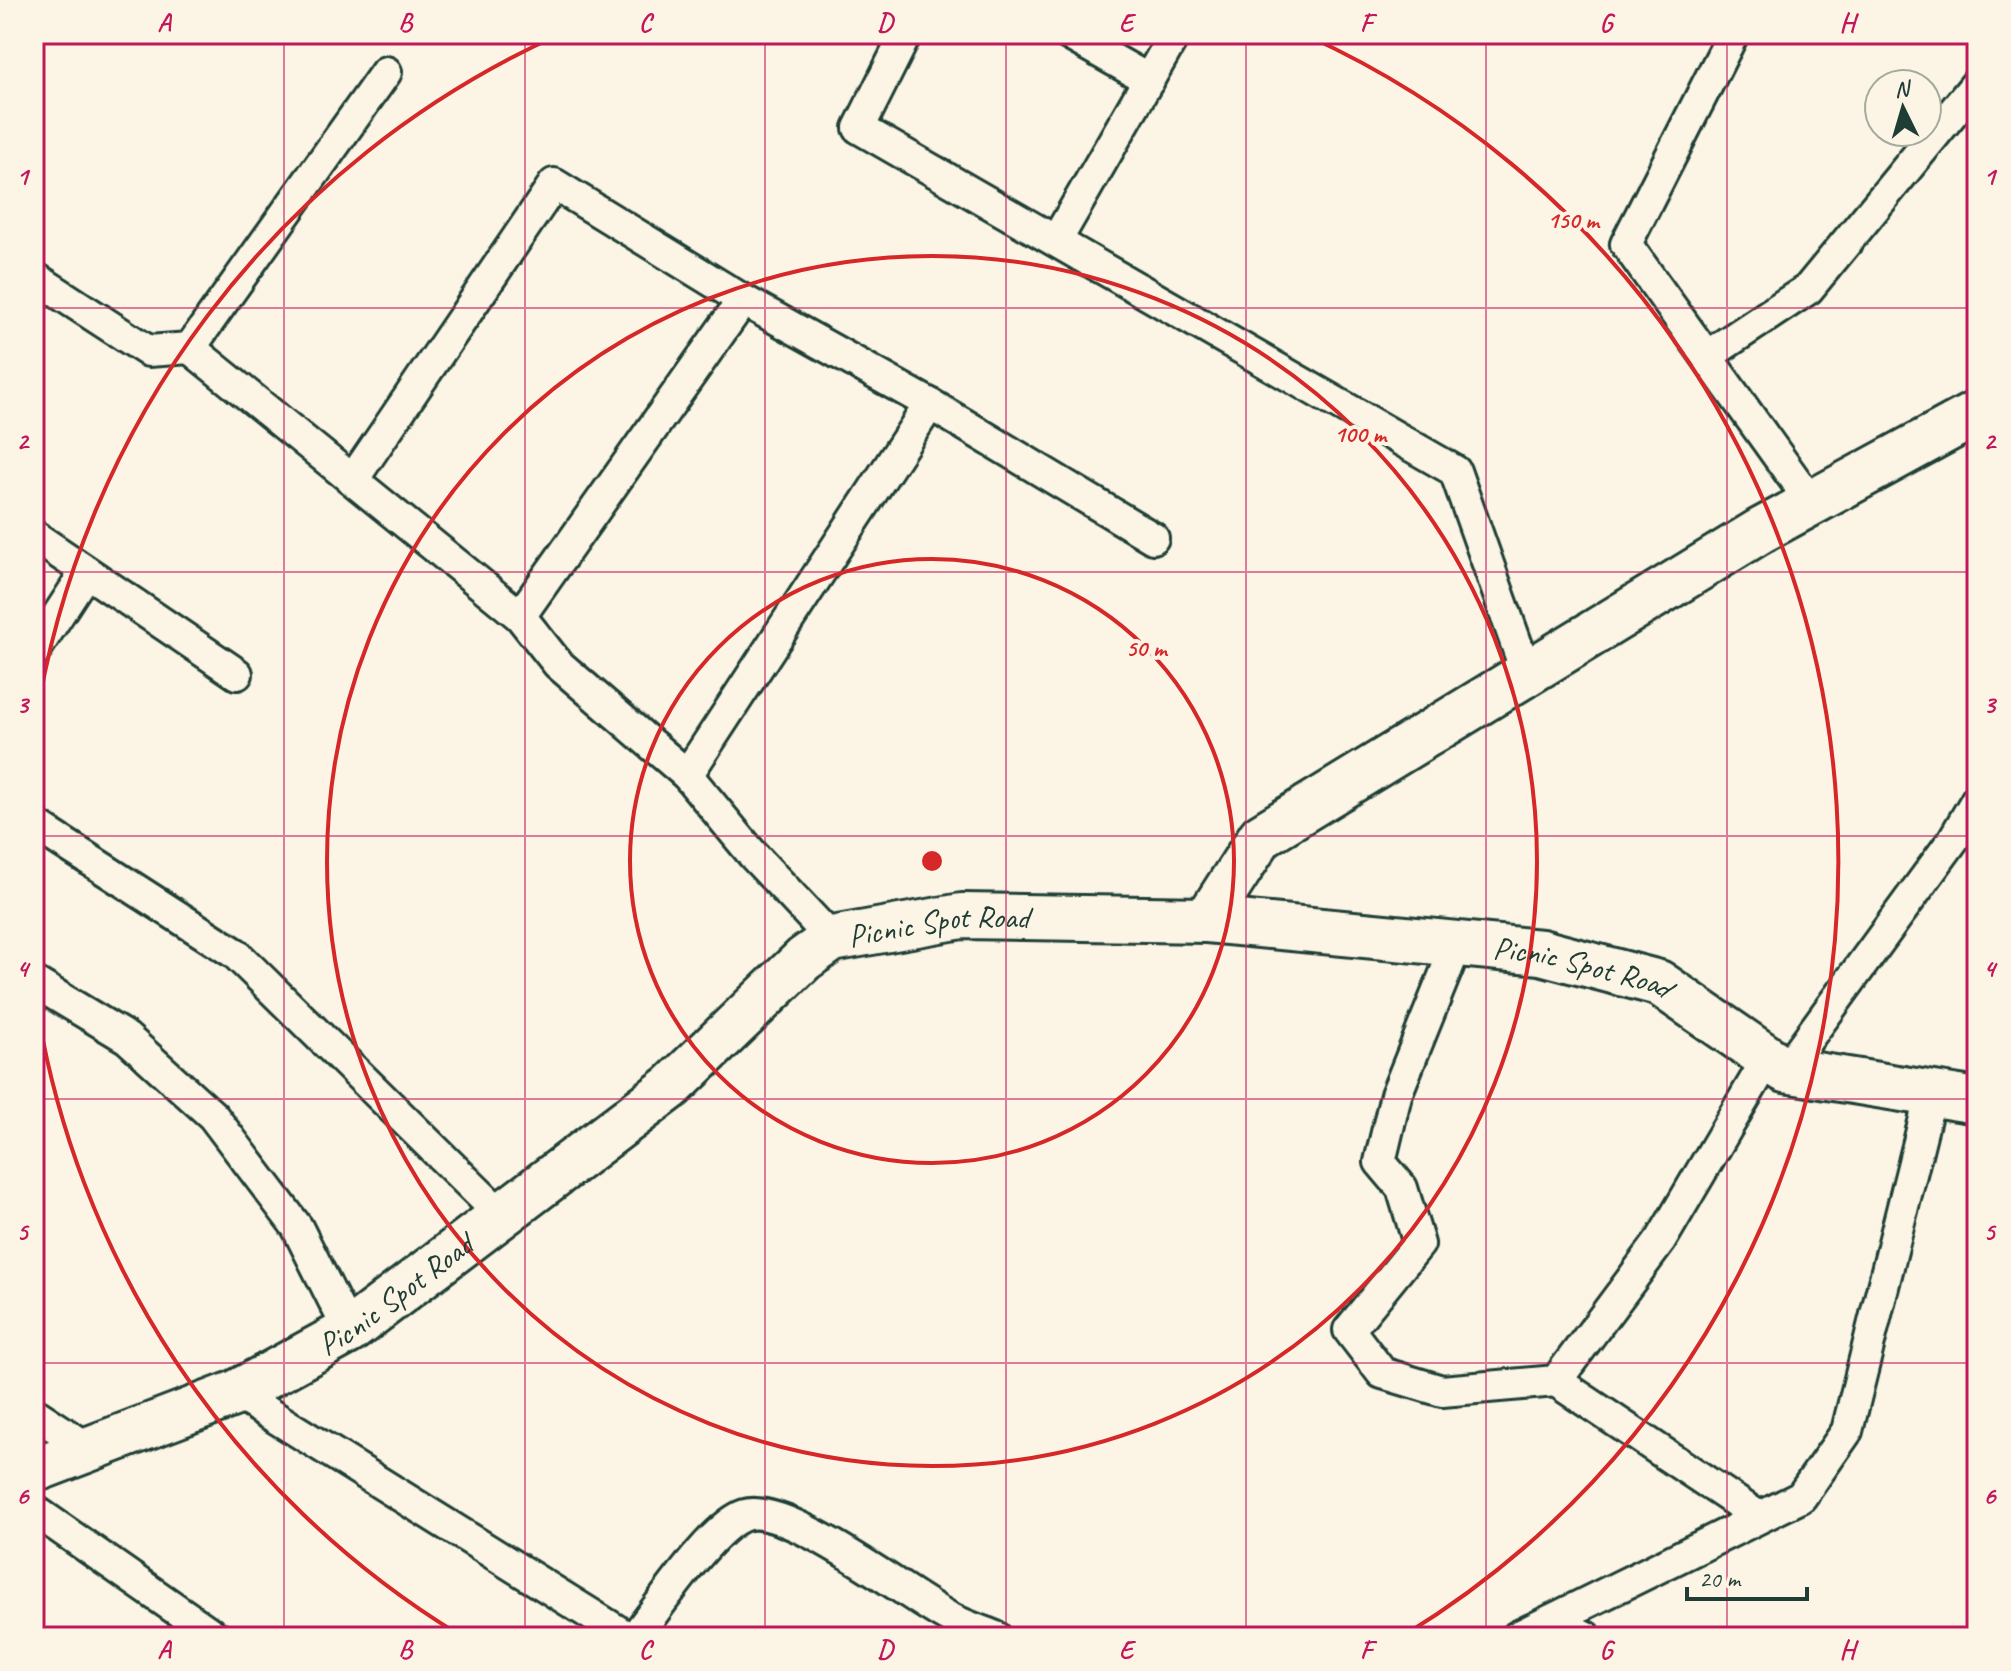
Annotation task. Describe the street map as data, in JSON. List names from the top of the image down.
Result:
{
  "streets": {
    "street": ["Picnic Spot Road"]
  },
  "scale_bar": "20 m",
  "north": "top",
  "grid": {
    "columns": [
      "A",
      "B",
      "C",
      "D",
      "E",
      "F",
      "G",
      "H"
    ],
    "rows": [
      "1",
      "2",
      "3",
      "4",
      "5",
      "6"
    ]
  },
  "rings": ["150 m", "100 m", "50 m"]
}
